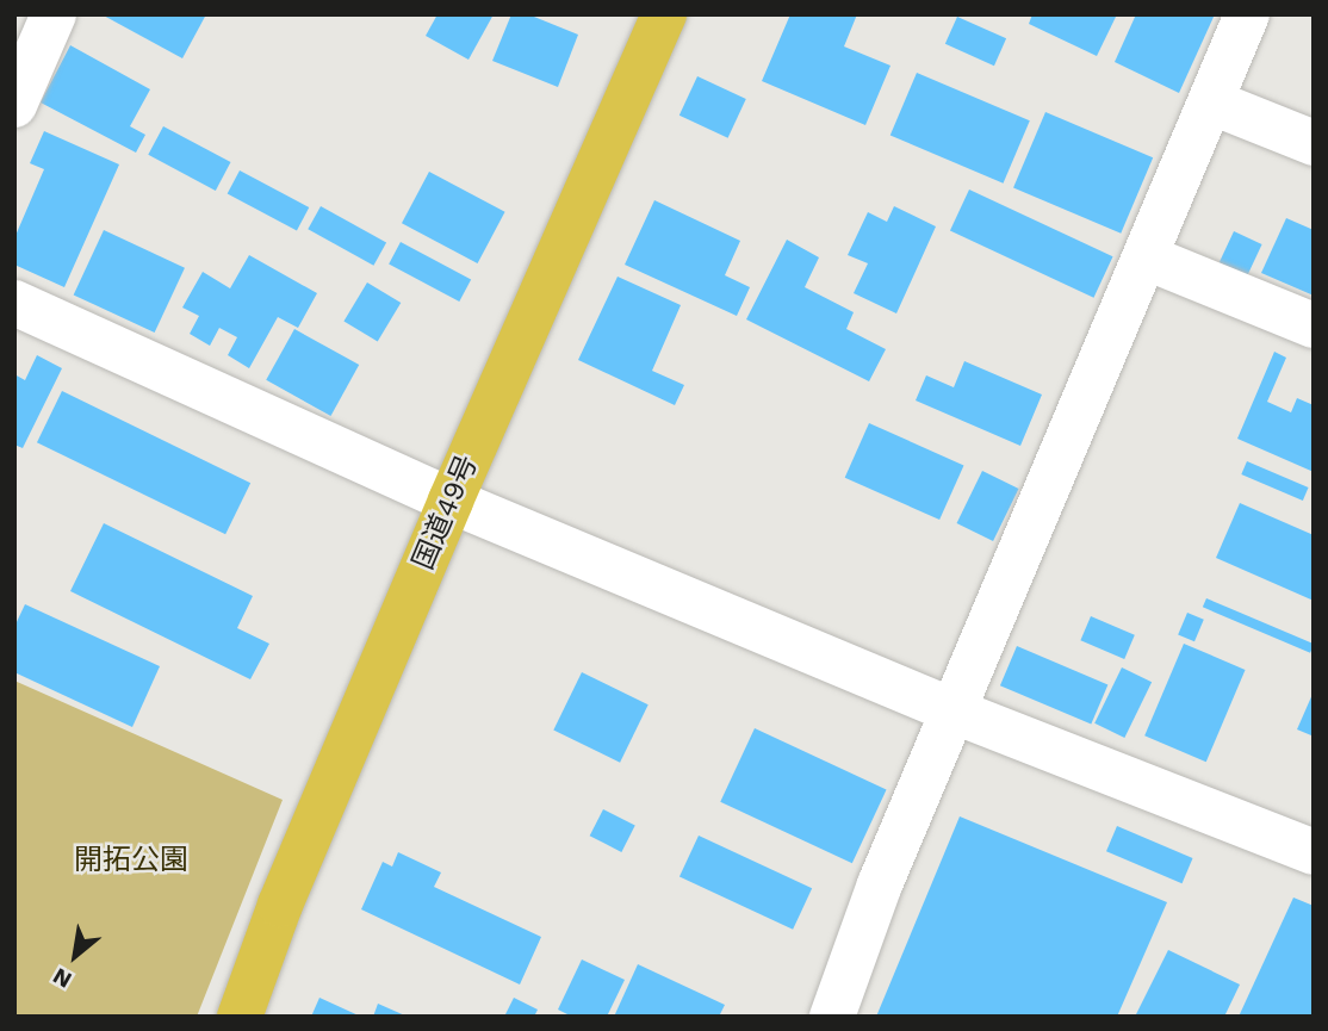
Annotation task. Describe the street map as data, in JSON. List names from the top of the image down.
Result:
{
  "streets": {
    "highway": ["国道49号"]
  },
  "parks": ["開拓公園"],
  "north": "bottom left"
}
